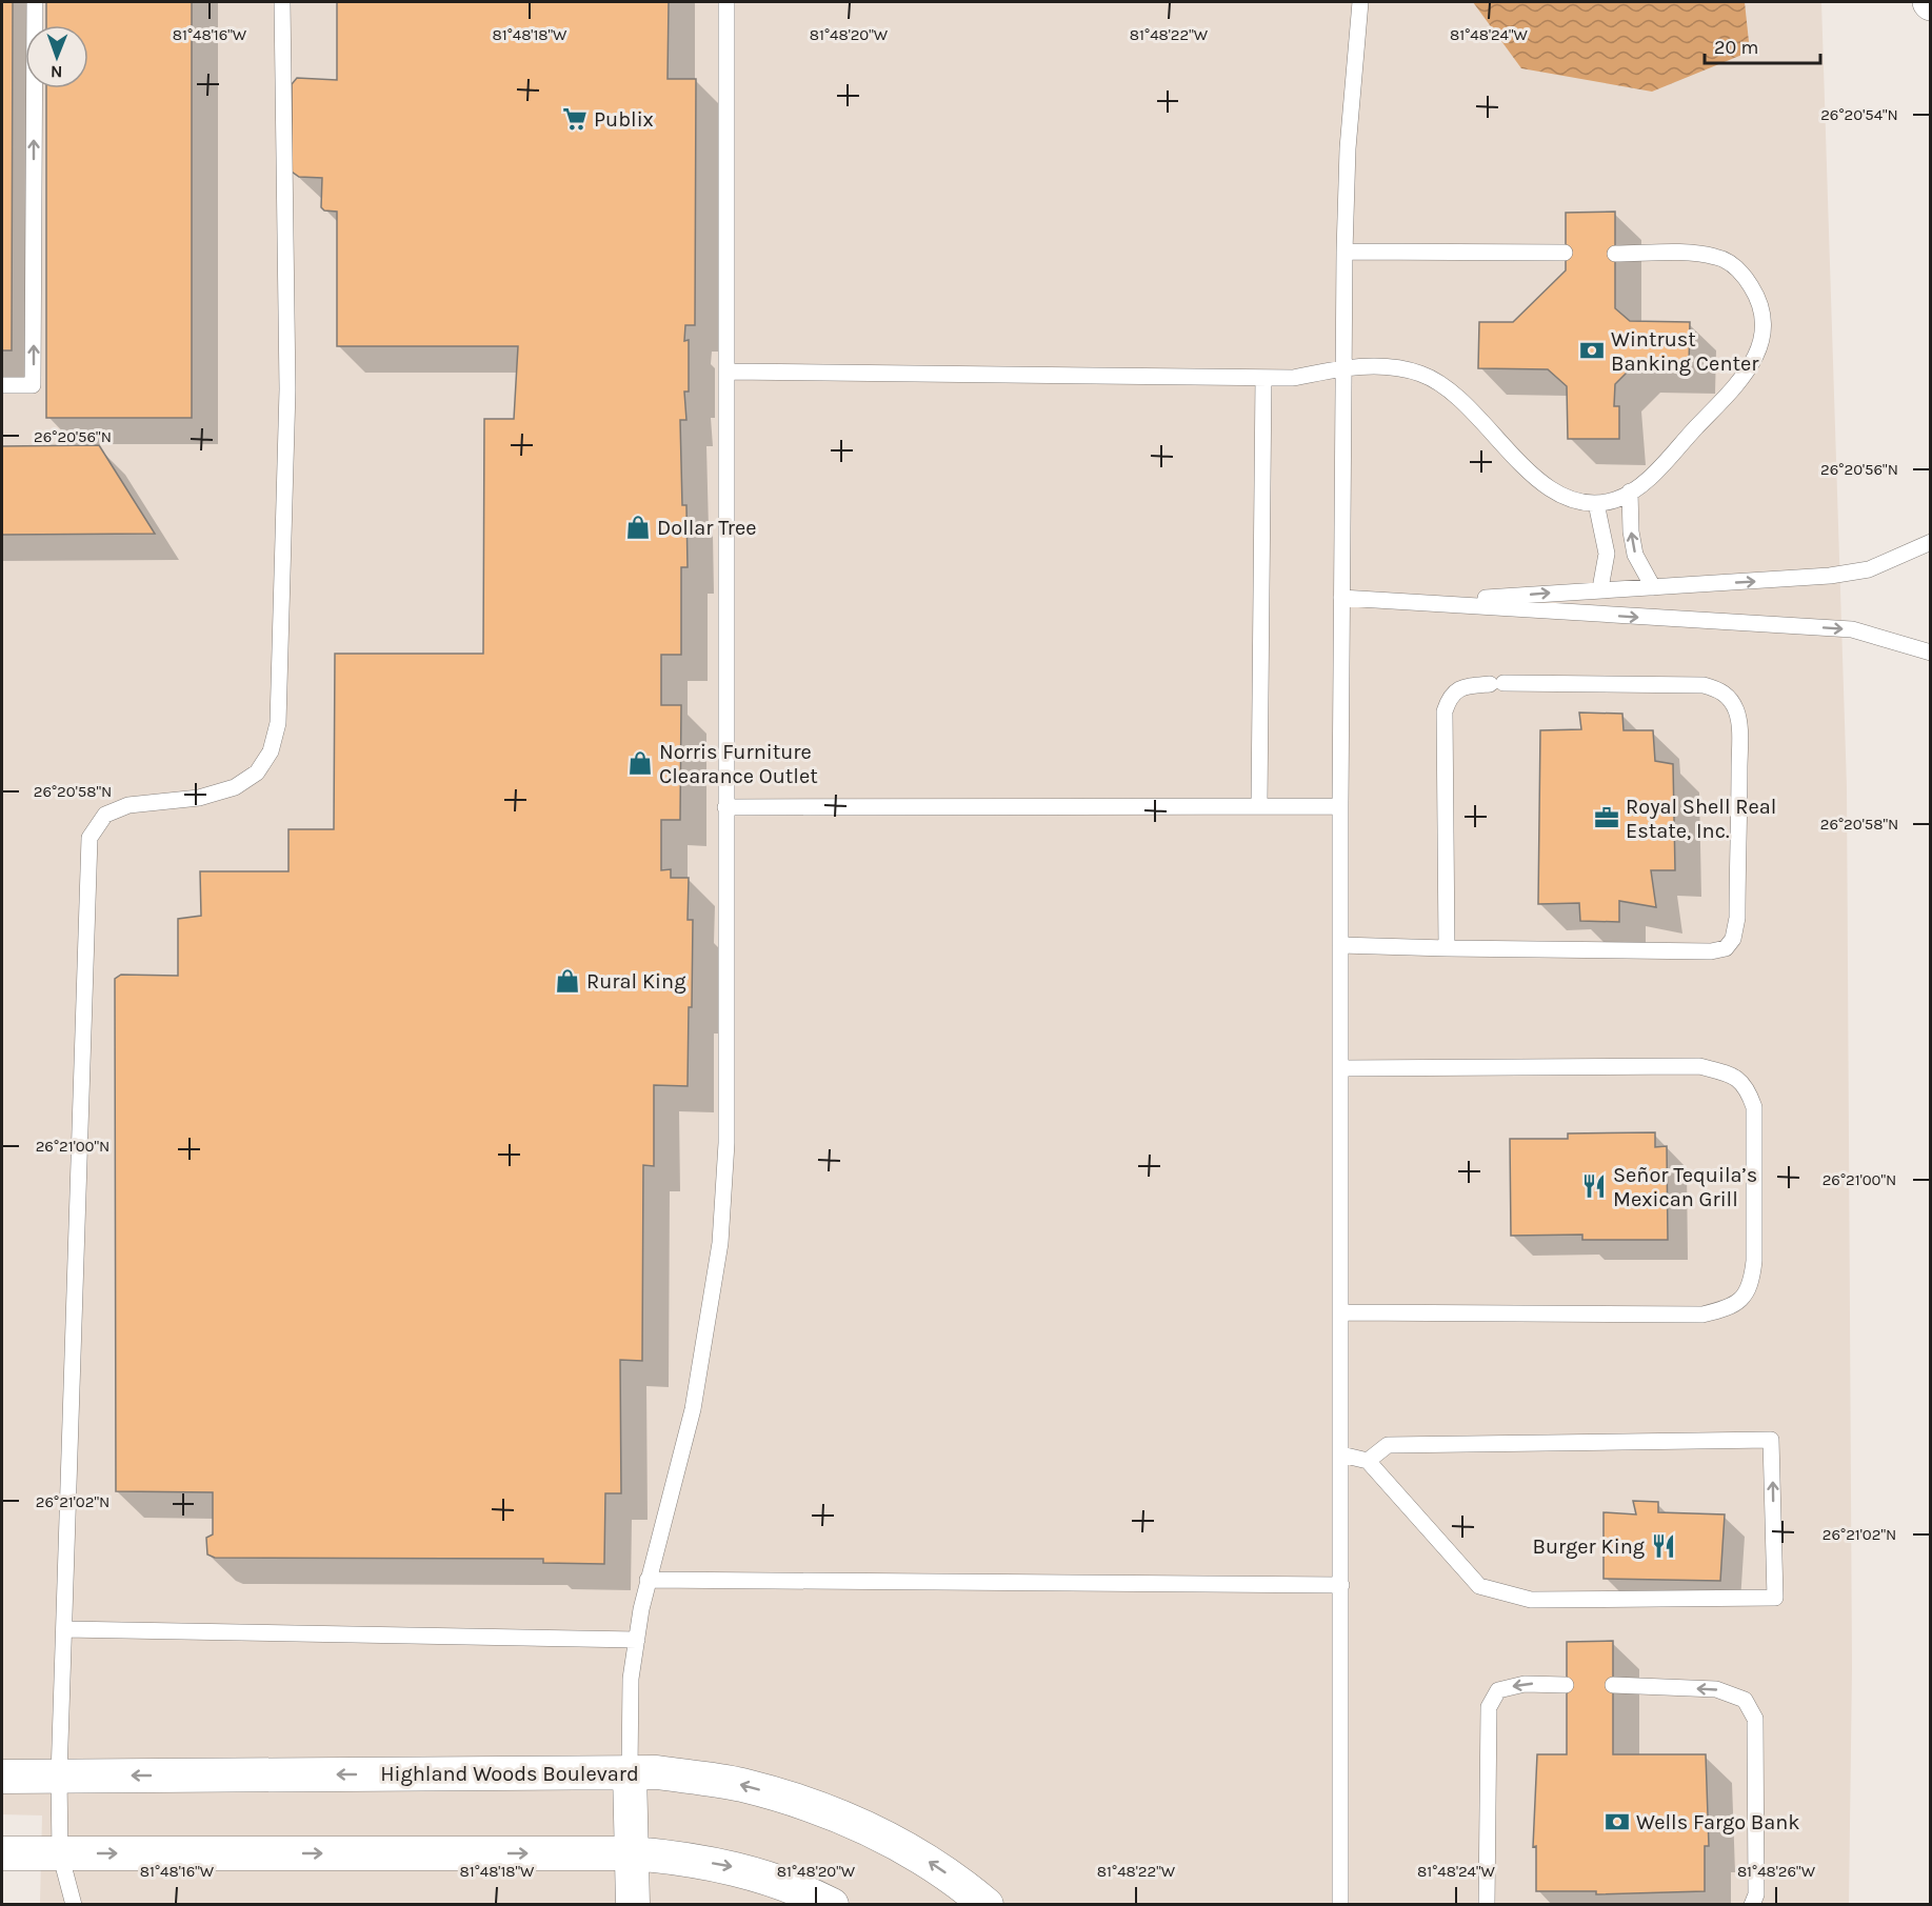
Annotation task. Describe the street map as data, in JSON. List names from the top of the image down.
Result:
{
  "streets": {
    "street": ["Highland Woods Boulevard"]
  },
  "places": {
    "supermarket": ["Publix"],
    "bank": ["Wintrust Banking Center", "Wells Fargo Bank"],
    "shop": ["Dollar Tree", "Norris Furniture Clearance Outlet", "Rural King"],
    "office": ["Royal Shell Real Estate, Inc."],
    "restaurant": ["Señor Tequila’s Mexican Grill", "Burger King"]
  },
  "scale_bar": "20 m",
  "north": "bottom",
  "coordinates": [
    "81°48'16\"W",
    "81°48'18\"W",
    "81°48'20\"W",
    "81°48'22\"W",
    "81°48'24\"W",
    "26°20'54\"N",
    "26°20'56\"N",
    "26°20'58\"N",
    "26°21'00\"N",
    "26°21'02\"N",
    "81°48'26\"W"
  ]
}
